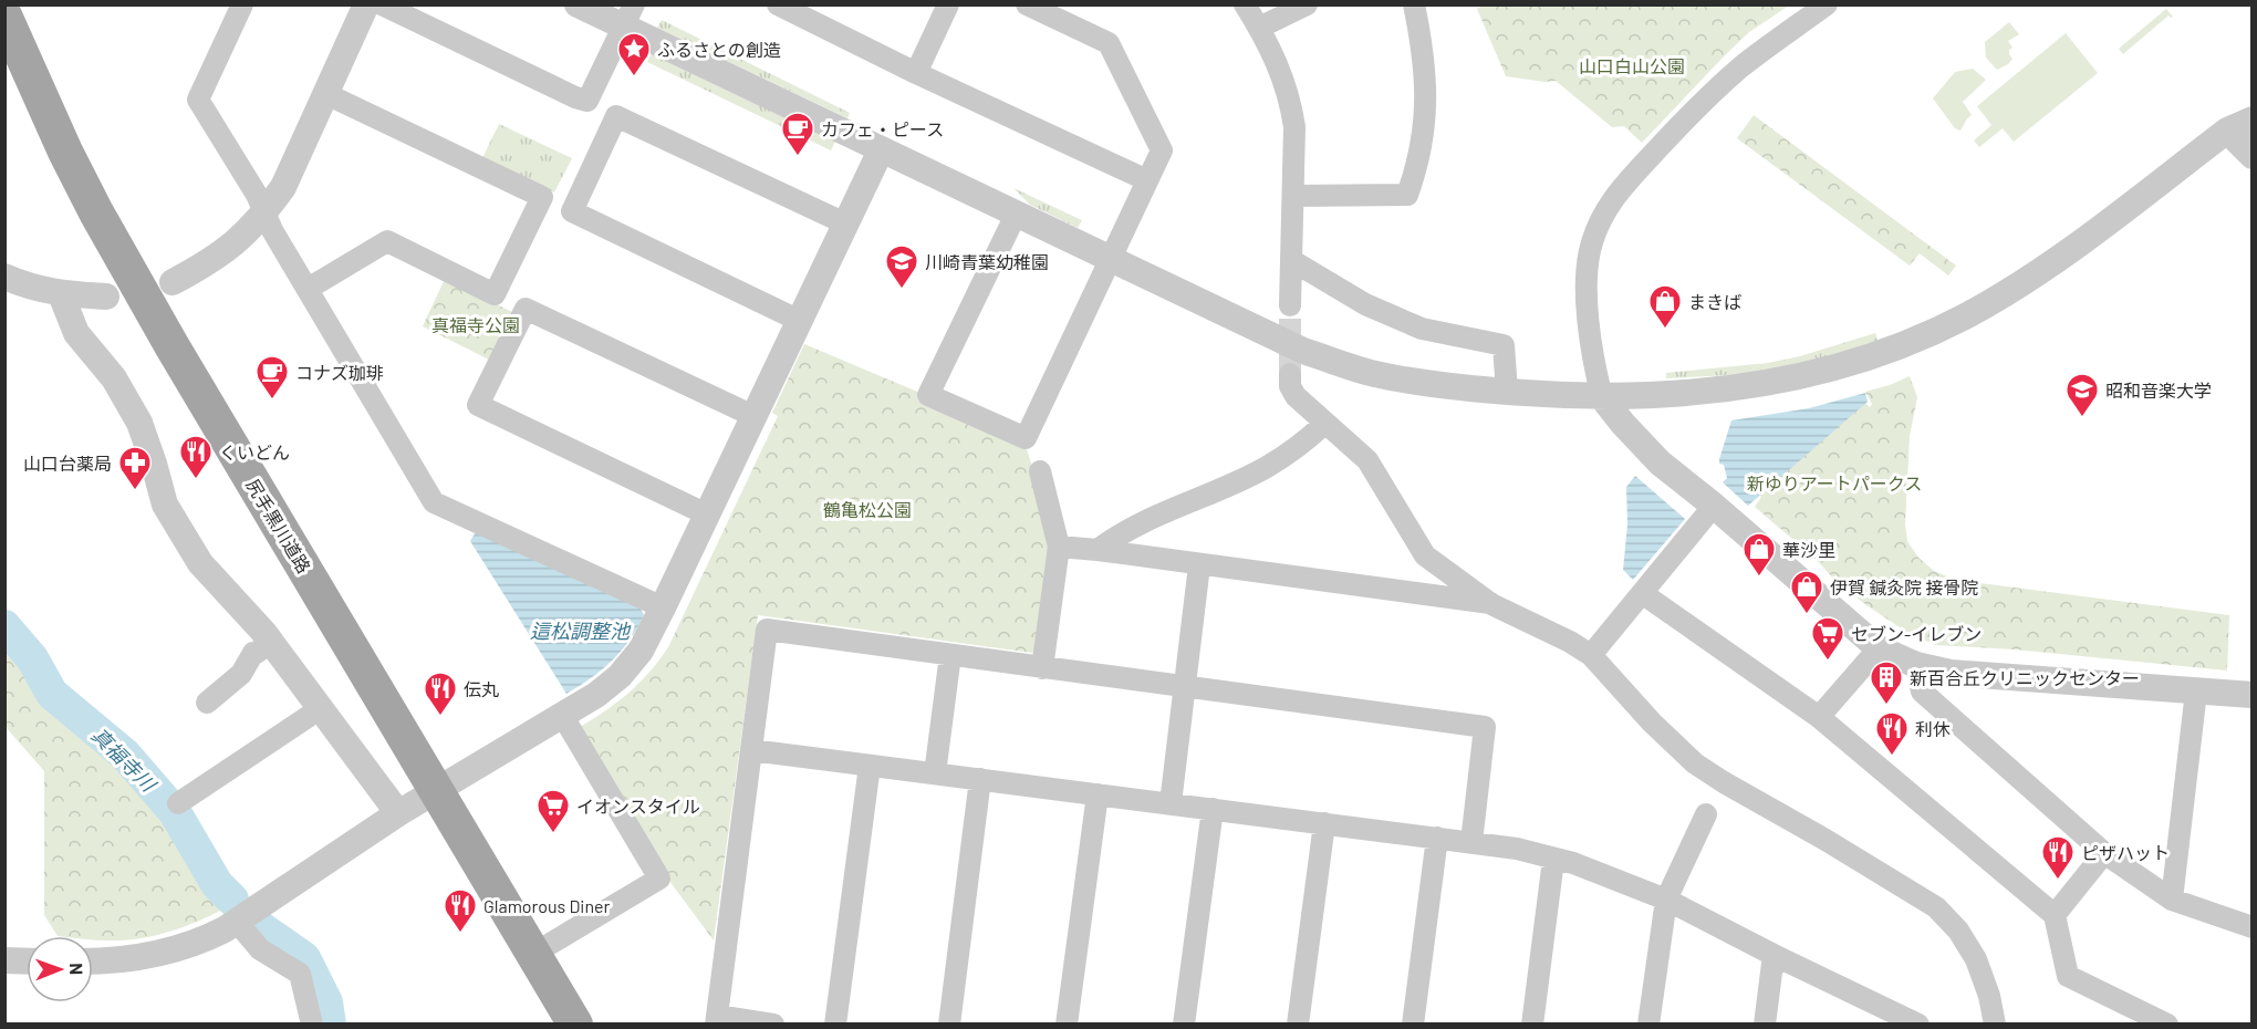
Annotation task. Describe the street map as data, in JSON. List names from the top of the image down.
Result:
{
  "streets": {
    "main road": ["尻手黒川道路"]
  },
  "water": ["這松調整池", "真福寺川"],
  "parks": [
    "山口白山公園",
    "真福寺公園",
    "新ゆりアートパークス",
    "鶴亀松公園"
  ],
  "places": {
    "place": ["ふるさとの創造"],
    "cafe": ["カフェ・ピース", "コナズ珈琲"],
    "school or university": ["川崎青葉幼稚園", "昭和音楽大学"],
    "shop": ["まきば", "華沙里", "伊賀 鍼灸院 接骨院"],
    "restaurant": [
      "くいどん",
      "伝丸",
      "利休",
      "ピザハット",
      "Glamorous Diner"
    ],
    "pharmacy": ["山口台薬局"],
    "supermarket": ["セブン-イレブン", "イオンスタイル"],
    "building": ["新百合丘クリニックセンター"]
  },
  "north": "right"
}
